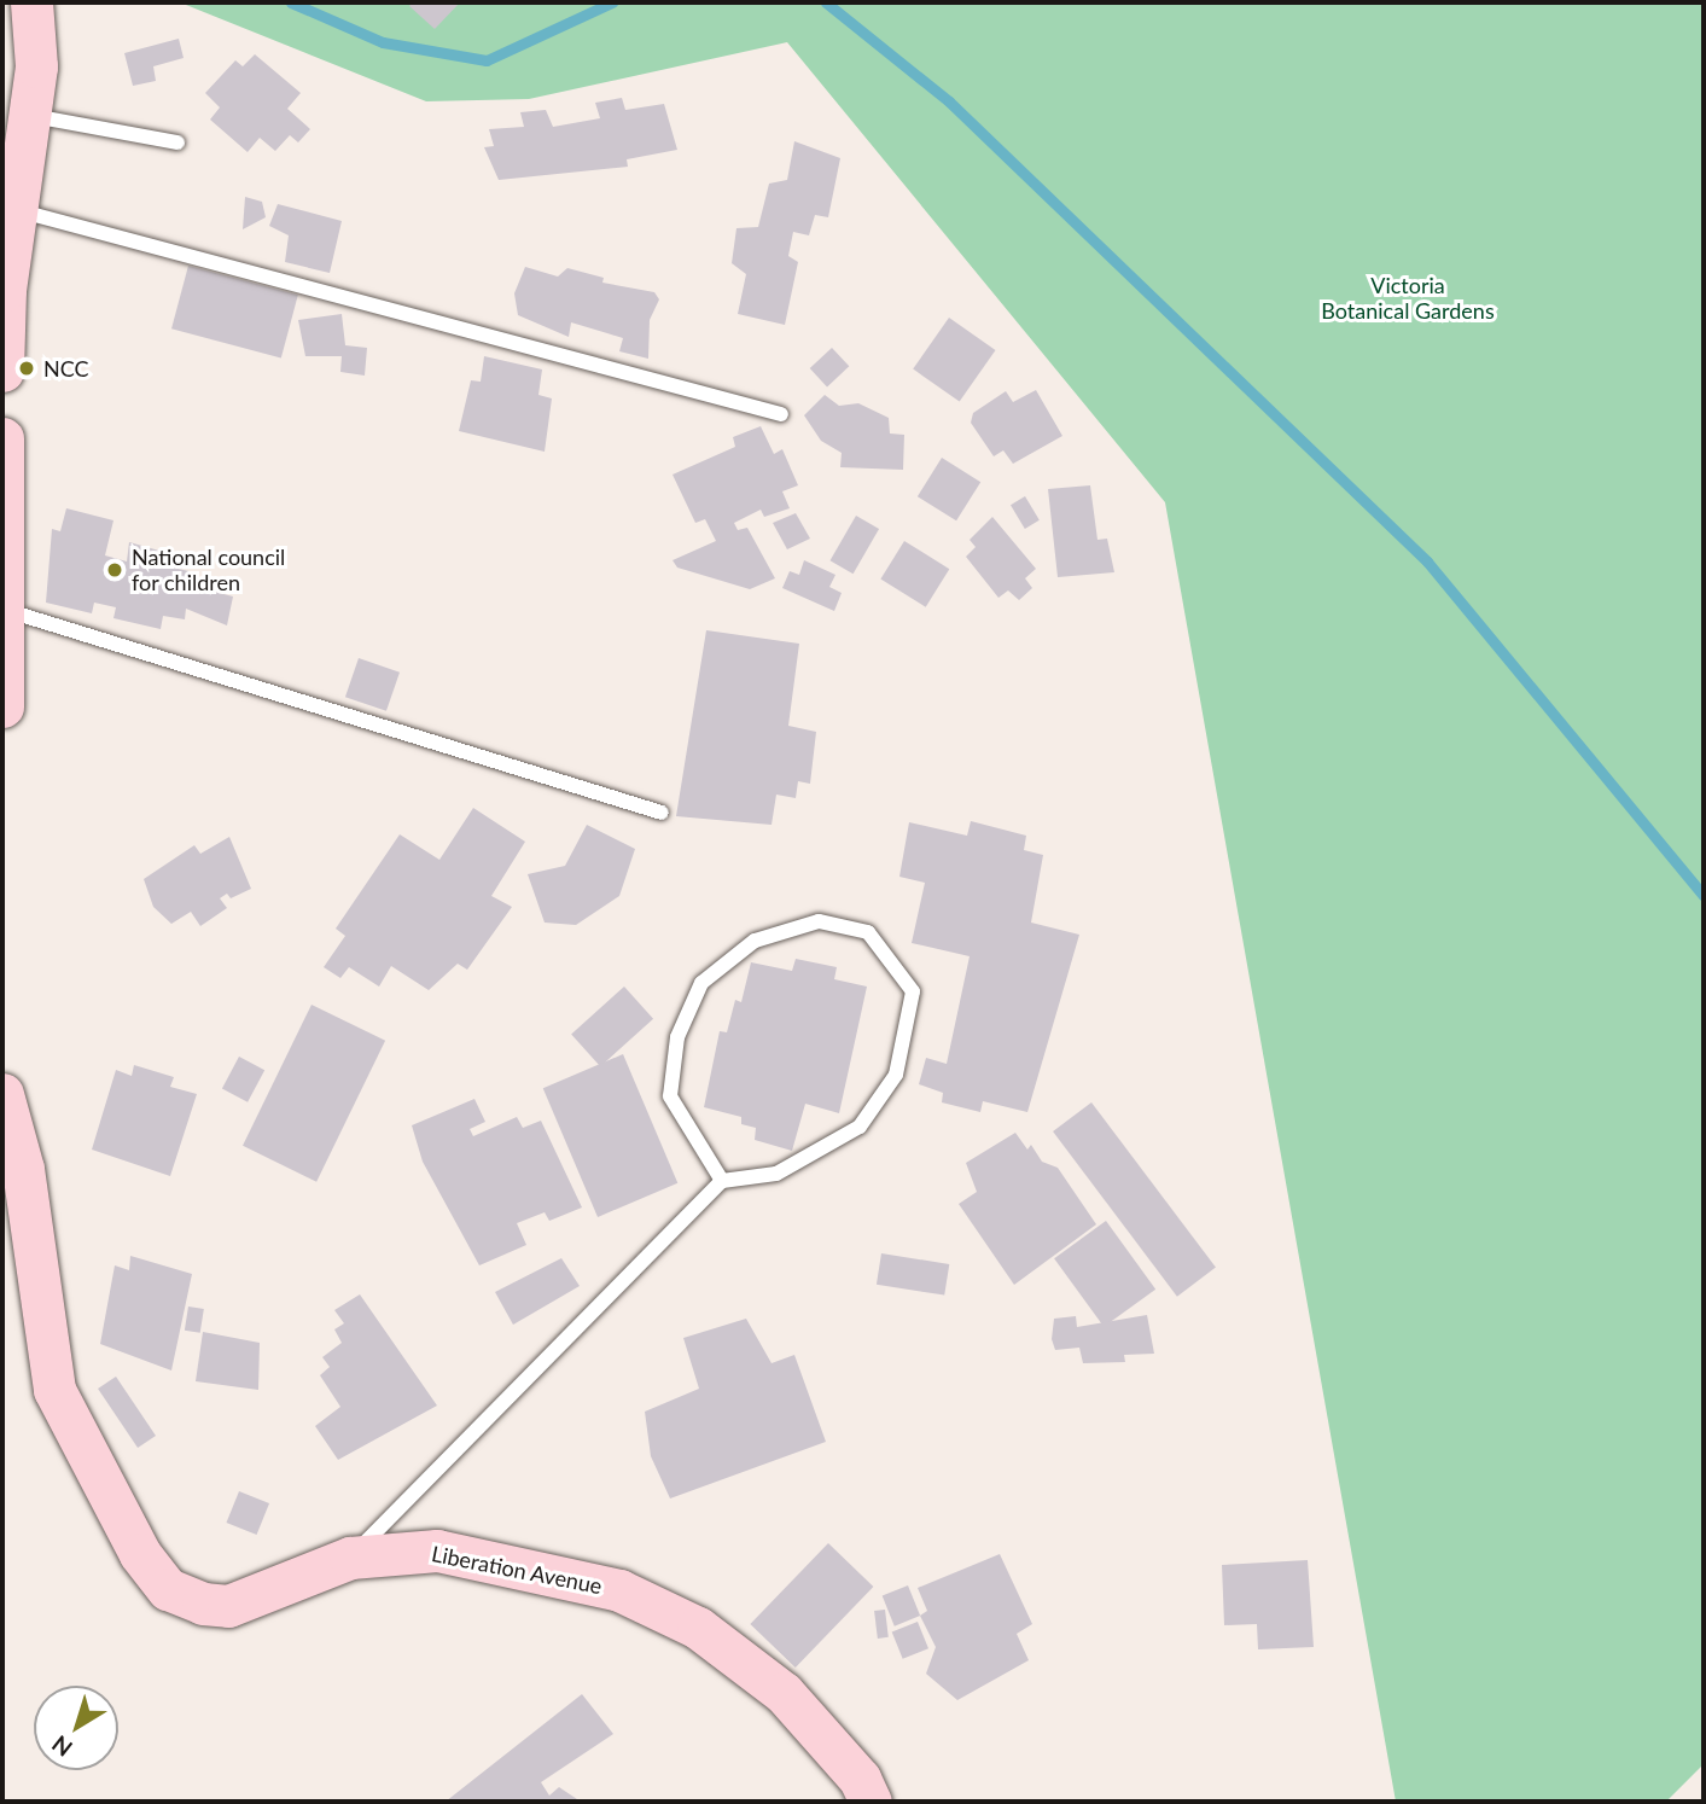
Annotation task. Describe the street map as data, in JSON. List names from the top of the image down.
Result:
{
  "streets": {
    "main road": ["Liberation Avenue"]
  },
  "parks": ["Victoria Botanical Gardens"],
  "places": ["NCC", "National council for children"],
  "north": "bottom left"
}
